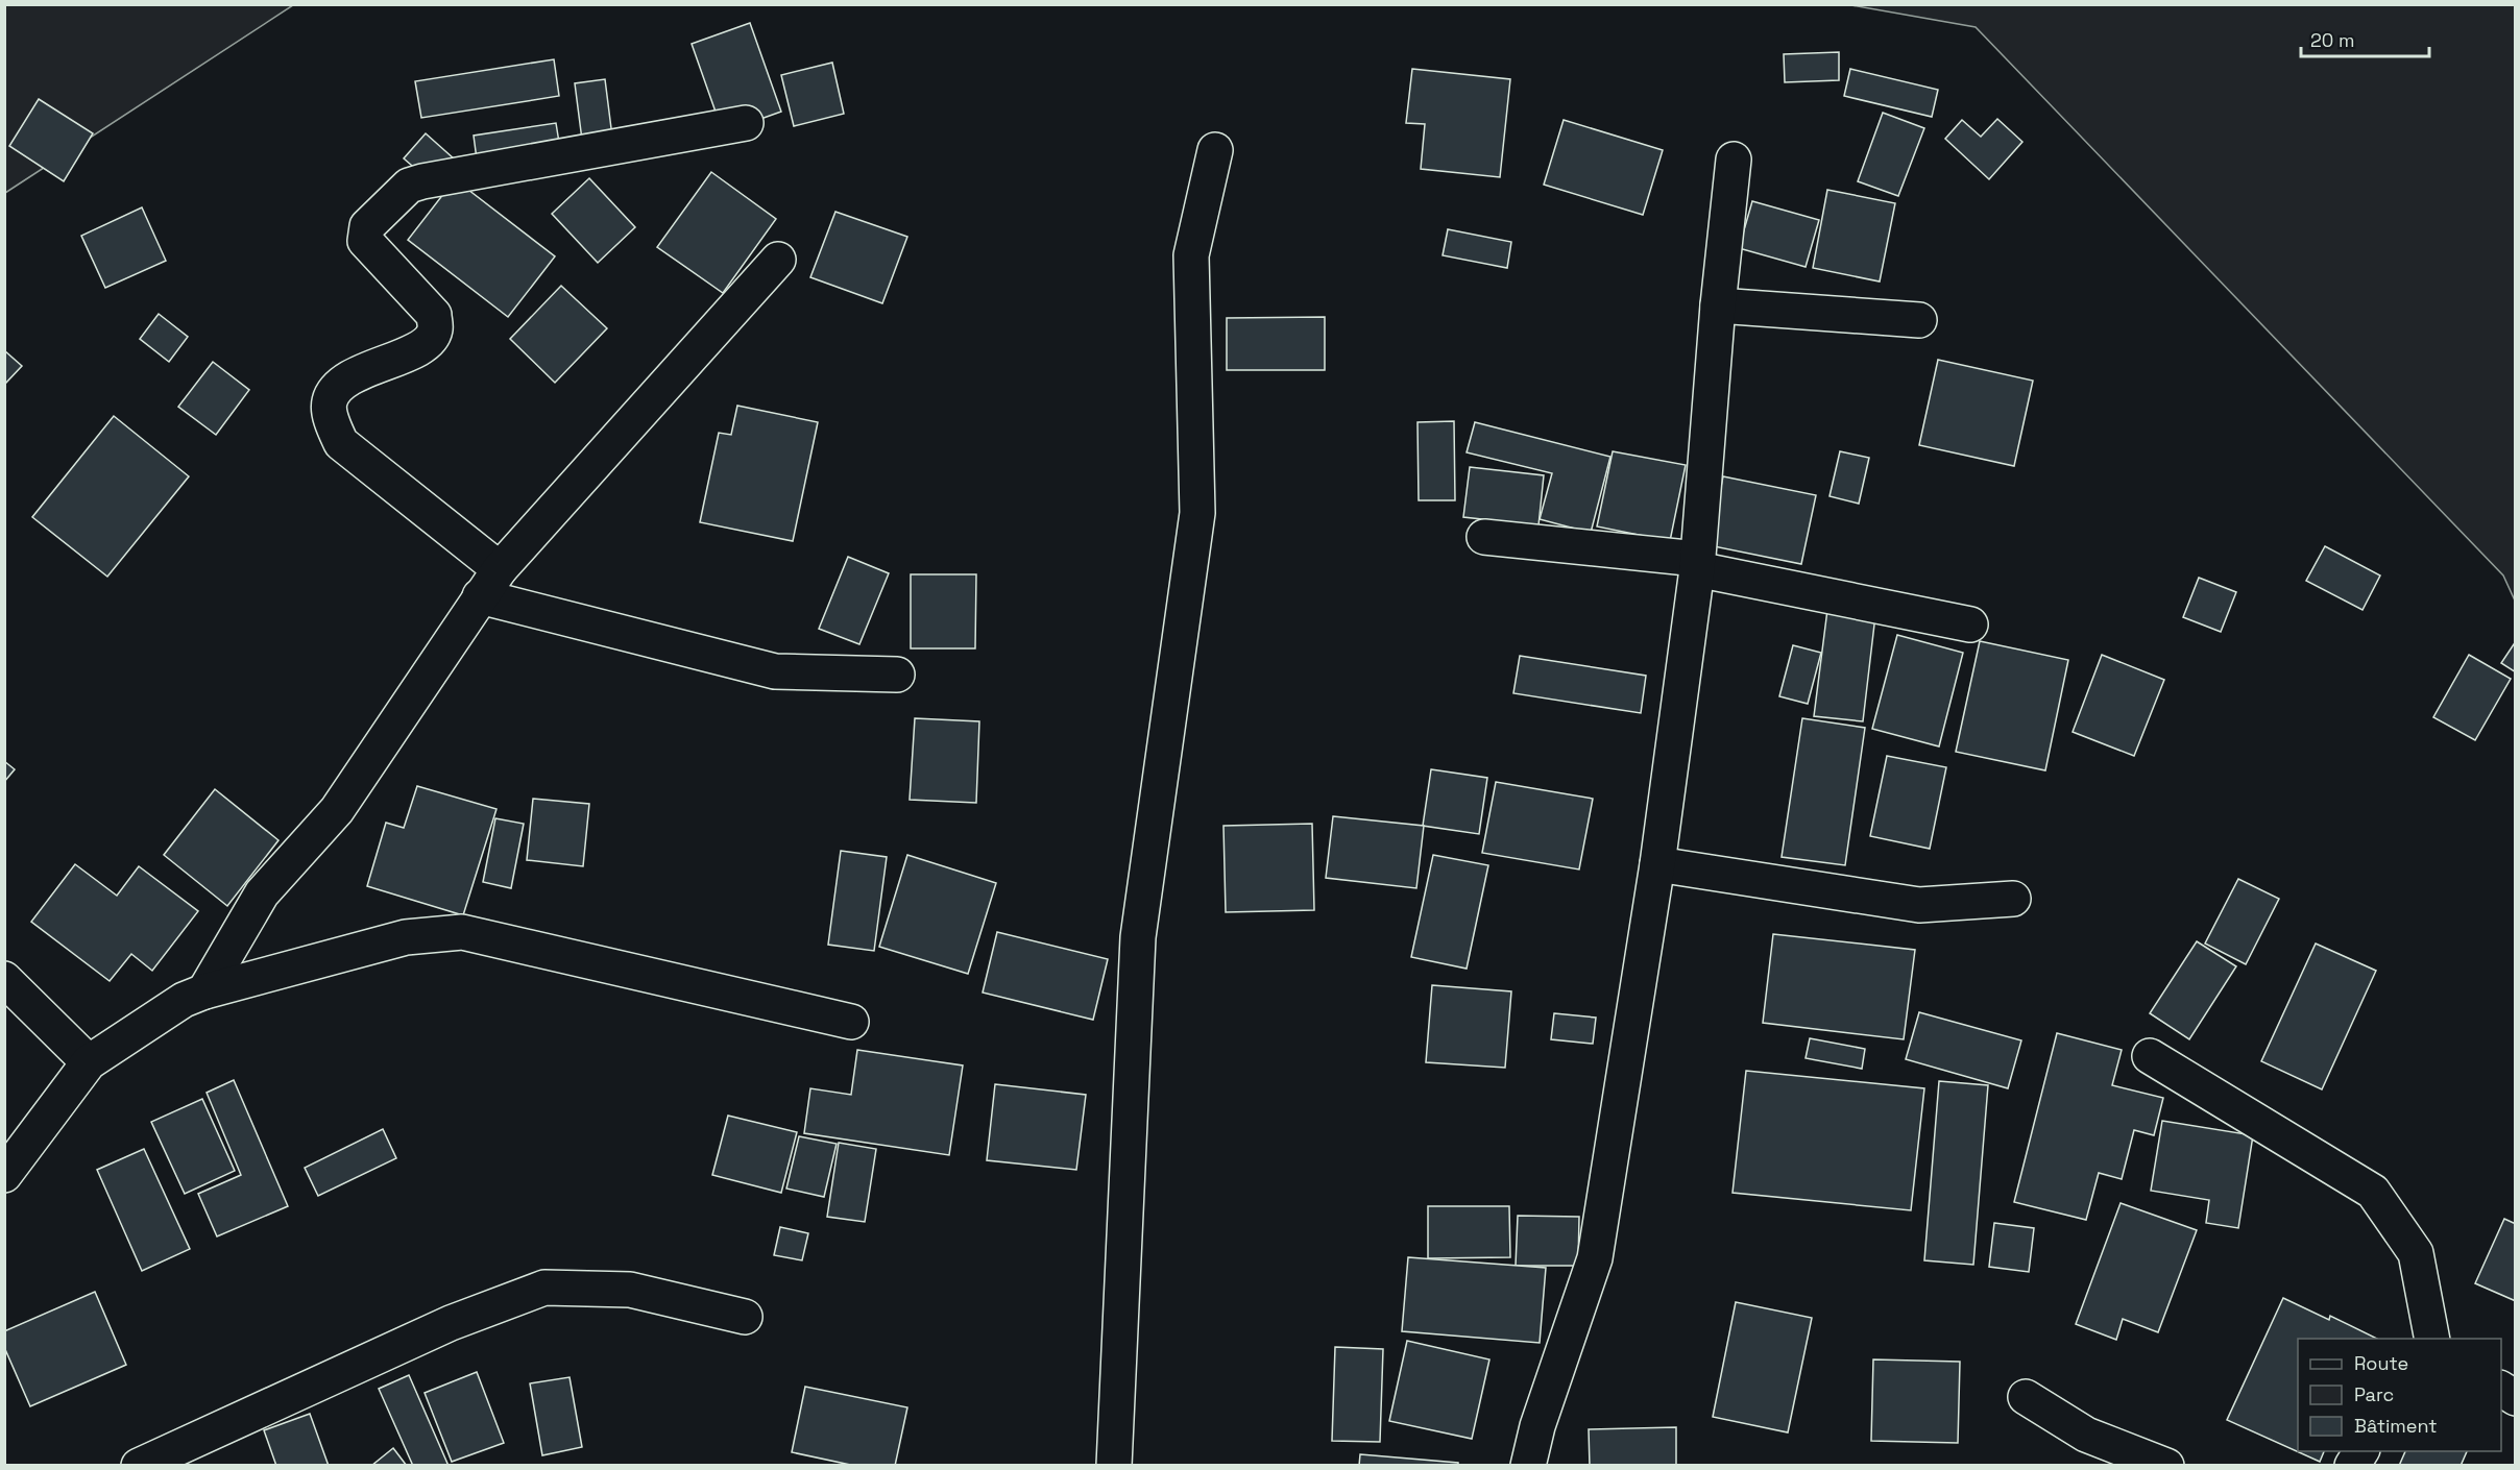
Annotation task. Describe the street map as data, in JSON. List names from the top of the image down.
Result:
{
  "legend": ["Route", "Parc", "Bâtiment"],
  "scale_bar": "20 m"
}
